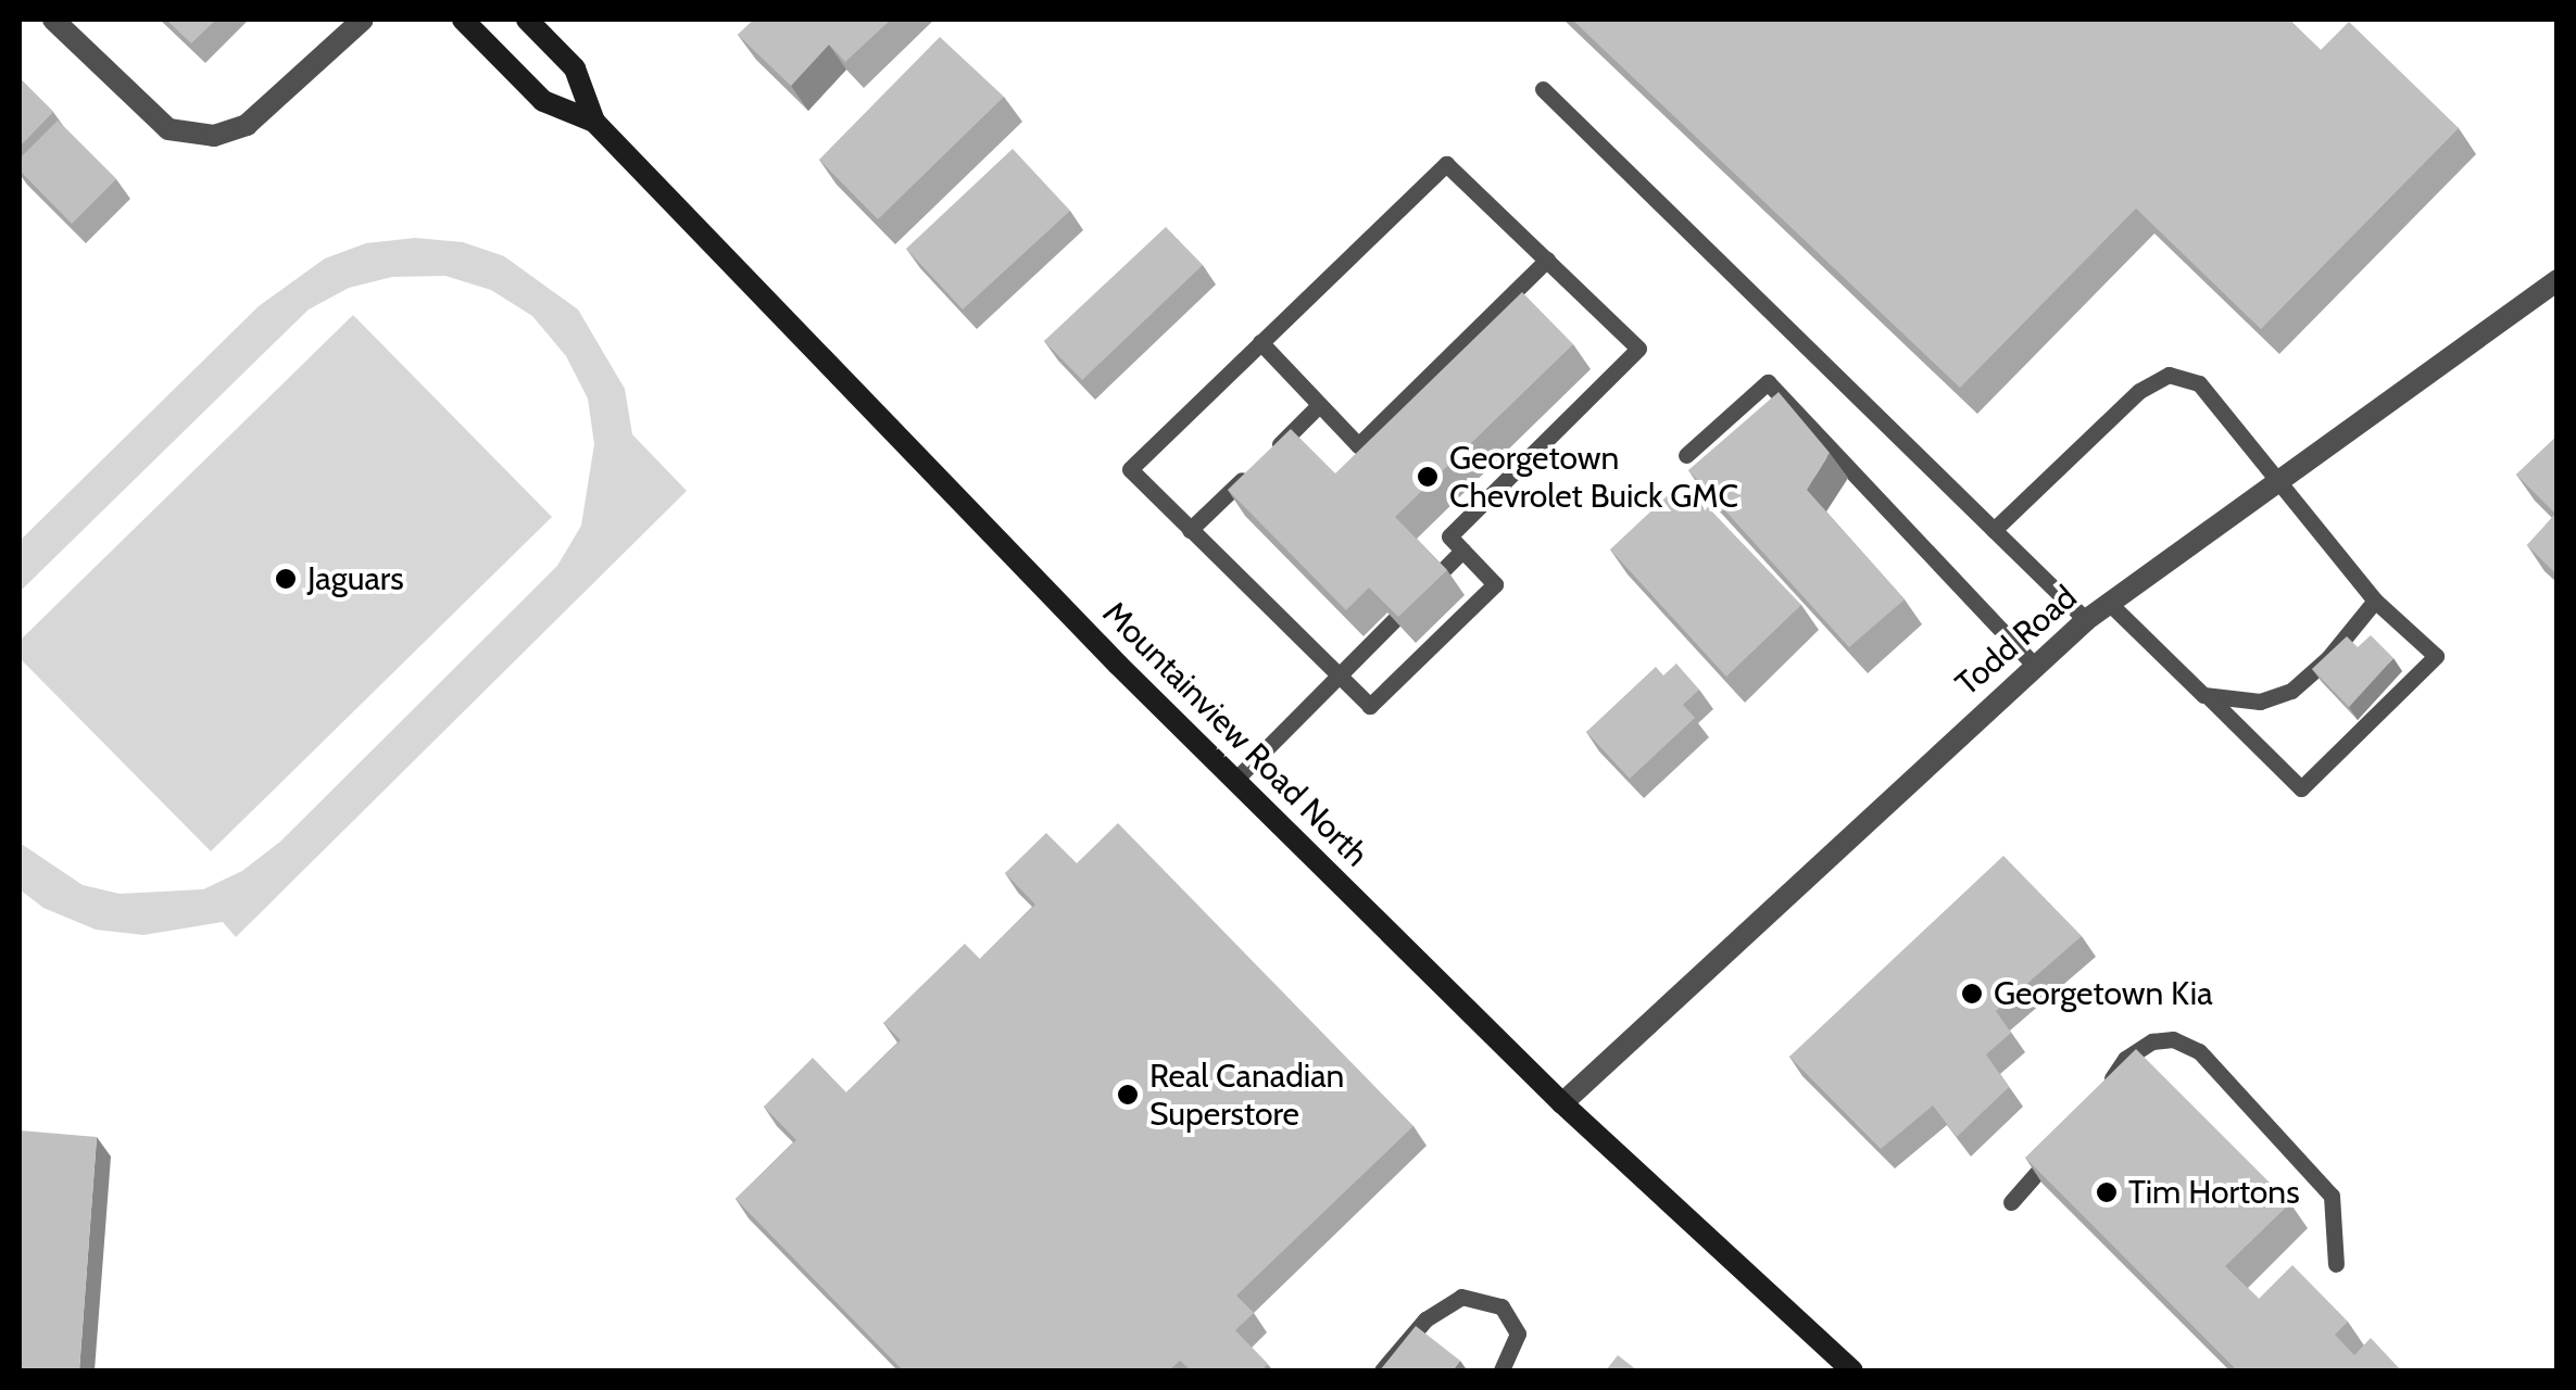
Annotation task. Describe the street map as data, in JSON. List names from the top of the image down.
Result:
{
  "streets": {
    "main road": ["Mountainview Road North"],
    "street": ["Todd Road"]
  },
  "crossings": [
    ["Todd Road", "Mountainview Road North"]
  ],
  "places": [
    "Georgetown Chevrolet Buick GMC",
    "Jaguars",
    "Georgetown Kia",
    "Real Canadian Superstore",
    "Tim Hortons"
  ]
}
